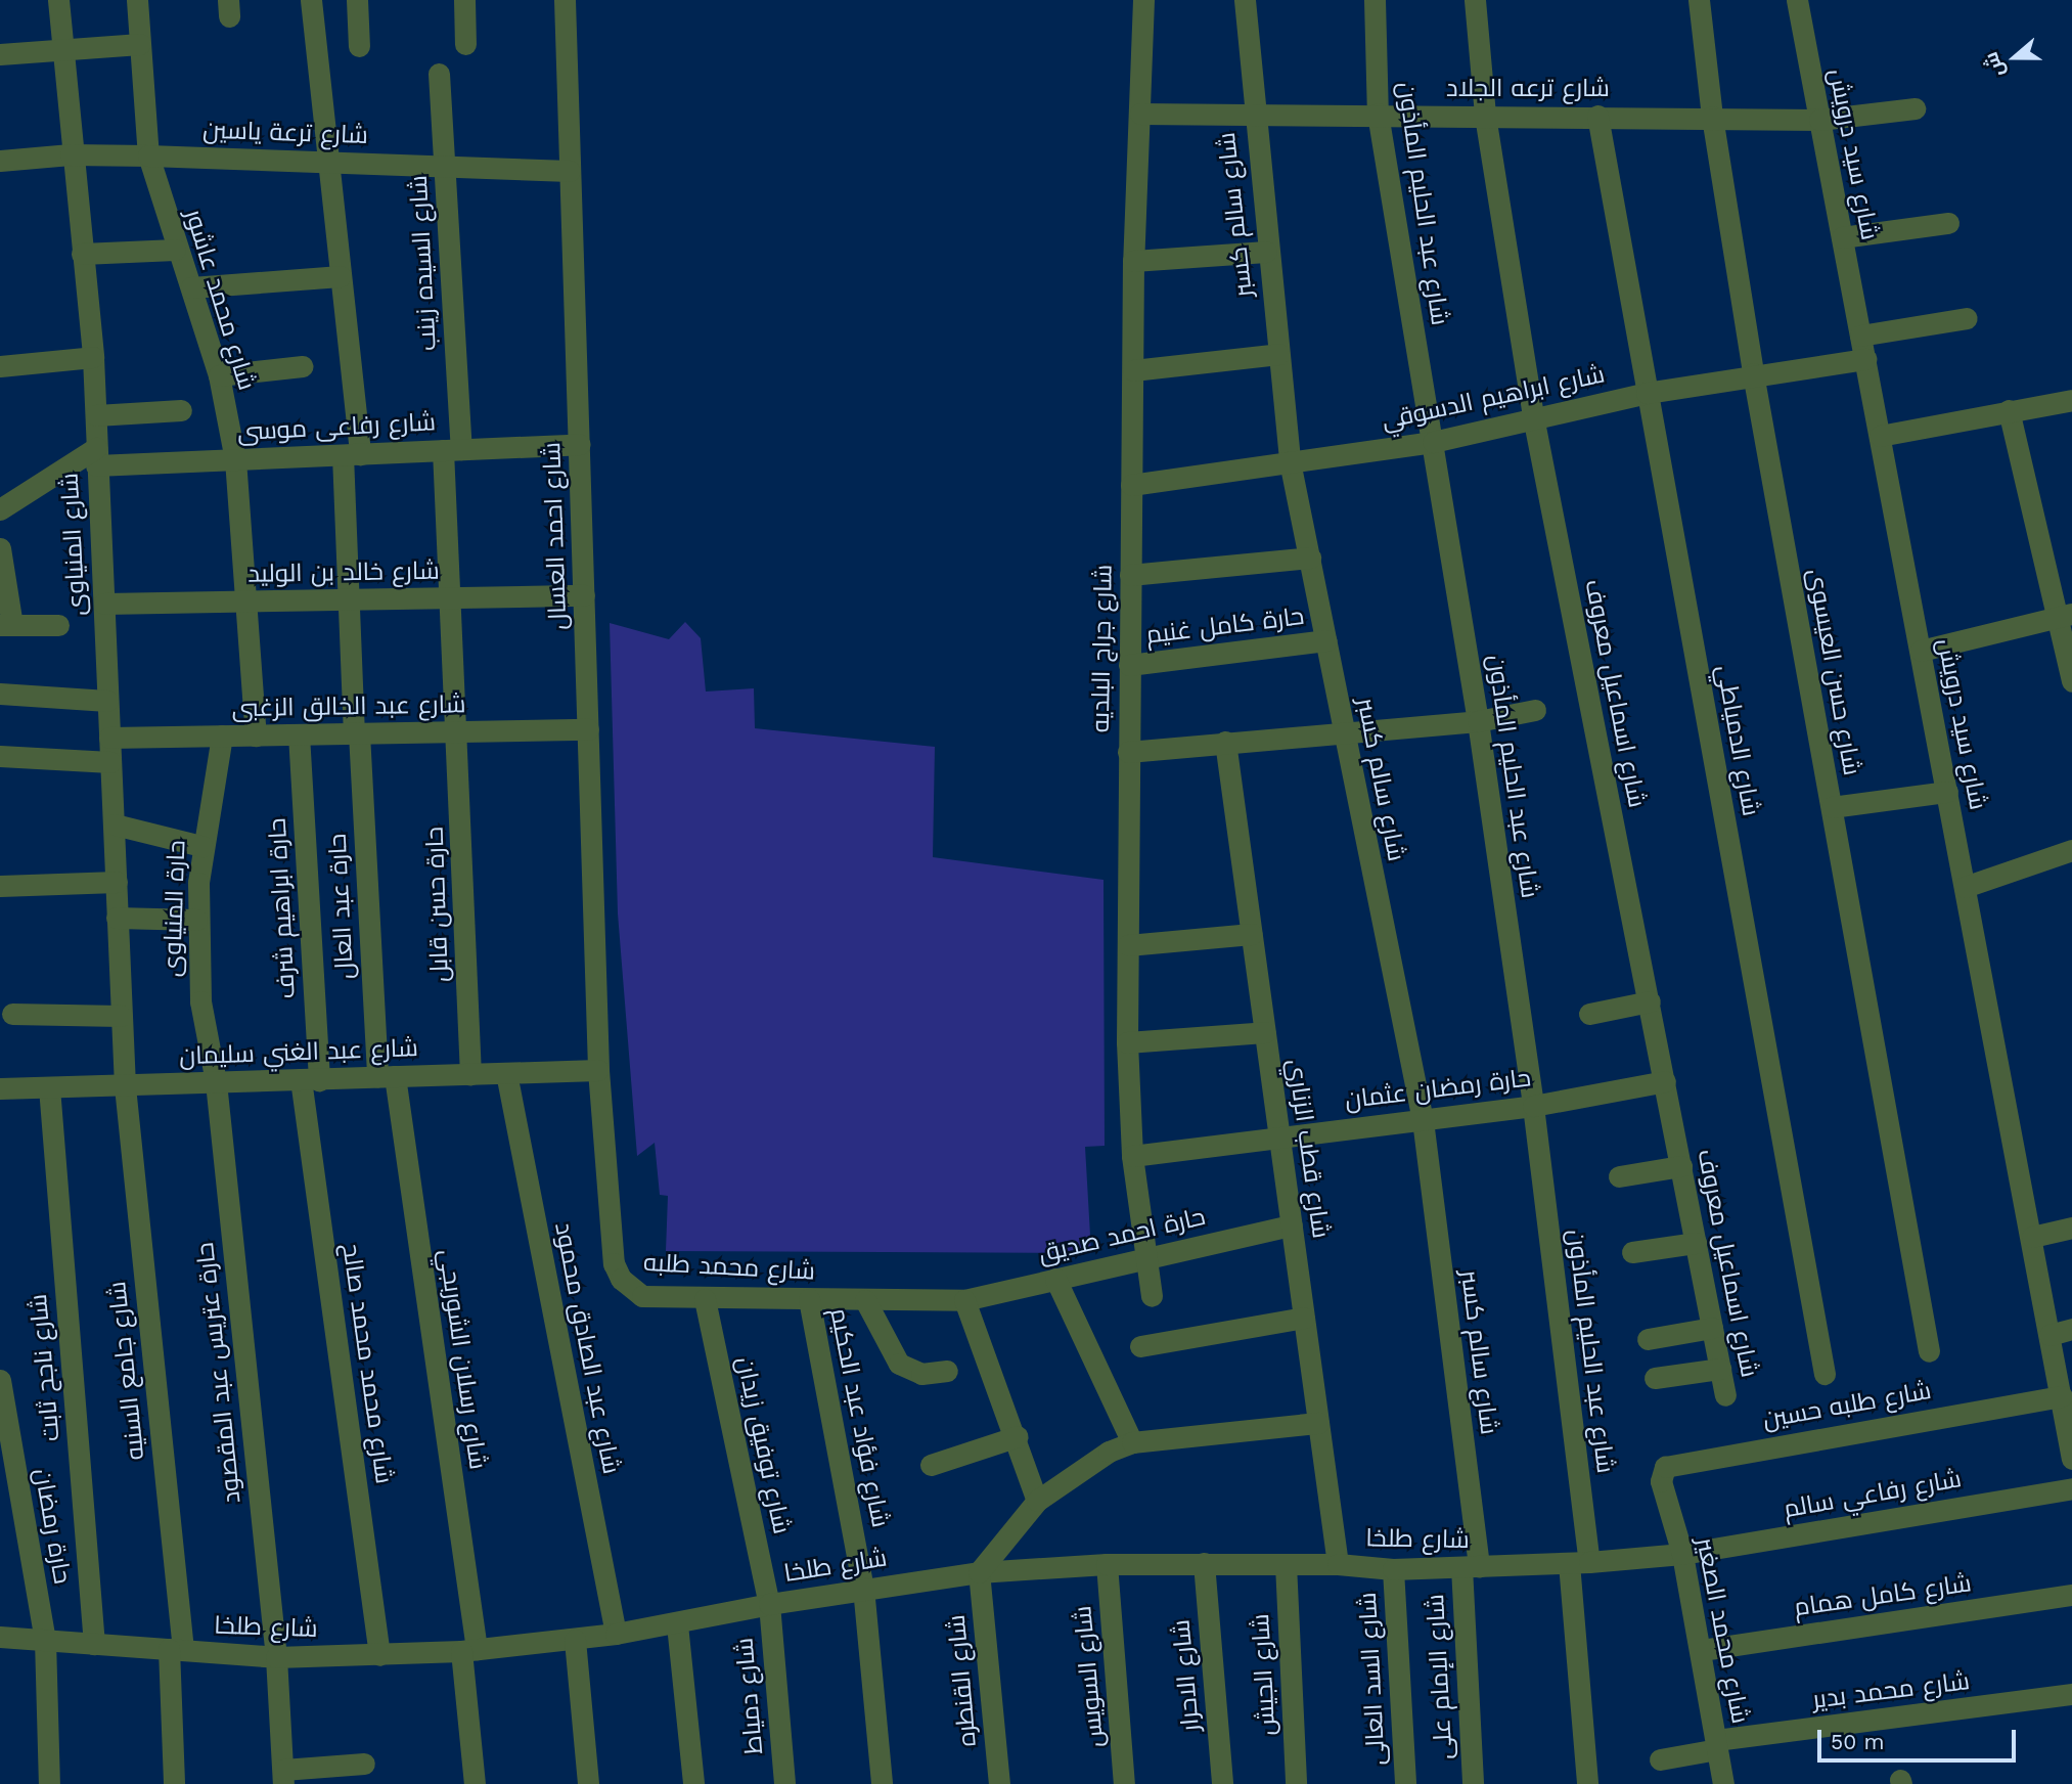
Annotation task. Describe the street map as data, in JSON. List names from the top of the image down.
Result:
{
  "streets": {
    "street": [
      "شارع ترعه الجلاد",
      "شارع ترعة ياسين",
      "شارع سيد درويش",
      "شارع عبد الحليم المأذون",
      "شارع سالم كسبر",
      "شارع السيده زينب",
      "شارع محمد عاشور",
      "شارع ابراهيم الدسوقي",
      "شارع رفاعى موسى",
      "شارع احمد العسال",
      "شارع المنياوى",
      "شارع خالد بن الوليد",
      "حارة كامل غنيم",
      "شارع جراج البلديه",
      "شارع حسن العيسوى",
      "شارع اسماعيل معروف",
      "شارع عبد الخالق الزغبى",
      "شارع الدمياطي",
      "حارة حسن قابل",
      "حارة عبد العال",
      "حارة المنياوى",
      "حارة ابراهيم شرف",
      "شارع عبد الغني سليمان",
      "حارة رمضان عثمان",
      "شارع قطب الزناري",
      "حارة احمد صديق",
      "شارع محمد طلبه",
      "شارع عبد الصادق محمود",
      "شارع رسلان الشوربجي",
      "شارع محمد محمد صالح",
      "شارع ناجح ثابت",
      "شارع جامع السنيه",
      "حارة عتريس عبد المقصود",
      "شارع طلبه حسين",
      "شارع فؤاد عبد الحكيم",
      "شارع توفيق زيدان",
      "شارع رفاعي سالم",
      "حارة رمضان",
      "شارع طلخا",
      "شارع كامل همام",
      "شارع محمد الصغير",
      "شارع الجيش",
      "شارع الاحرار",
      "شارع السويس",
      "شارع الإمام على",
      "شارع السد العالى",
      "شارع القنطره",
      "شارع محمد بدير",
      "شارع دمياط"
    ]
  },
  "crossings": [
    ["شارع ترعه الجلاد", "شارع سيد درويش"],
    ["شارع ترعه الجلاد", "شارع عبد الحليم المأذون"],
    ["شارع ترعه الجلاد", "شارع سالم كسبر"],
    ["شارع ترعه الجلاد", "شارع جراج البلديه"],
    ["شارع ترعه الجلاد", "شارع حسن العيسوى"],
    ["شارع ترعه الجلاد", "شارع اسماعيل معروف"],
    ["شارع ترعه الجلاد", "شارع الدمياطي"],
    ["شارع ترعة ياسين", "شارع السيده زينب"],
    ["شارع ترعة ياسين", "شارع محمد عاشور"],
    ["شارع ترعة ياسين", "شارع احمد العسال"],
    ["شارع ترعة ياسين", "شارع المنياوى"],
    ["شارع ترعة ياسين", "حارة عبد العال"],
    ["شارع سيد درويش", "شارع ابراهيم الدسوقي"],
    ["شارع سيد درويش", "شارع طلبه حسين"],
    ["شارع عبد الحليم المأذون", "شارع ابراهيم الدسوقي"],
    ["شارع عبد الحليم المأذون", "حارة رمضان عثمان"],
    ["شارع عبد الحليم المأذون", "شارع طلخا"],
    ["شارع سالم كسبر", "شارع ابراهيم الدسوقي"],
    ["شارع سالم كسبر", "حارة كامل غنيم"],
    ["شارع سالم كسبر", "حارة رمضان عثمان"],
    ["شارع سالم كسبر", "شارع طلخا"],
    ["شارع سالم كسبر", "شارع الإمام على"],
    ["شارع السيده زينب", "شارع رفاعى موسى"],
    ["شارع السيده زينب", "شارع خالد بن الوليد"],
    ["شارع السيده زينب", "حارة حسن قابل"],
    ["شارع محمد عاشور", "شارع رفاعى موسى"],
    ["شارع محمد عاشور", "شارع خالد بن الوليد"],
    ["شارع محمد عاشور", "شارع عبد الخالق الزغبى"],
    ["شارع ابراهيم الدسوقي", "شارع جراج البلديه"],
    ["شارع ابراهيم الدسوقي", "شارع حسن العيسوى"],
    ["شارع ابراهيم الدسوقي", "شارع اسماعيل معروف"],
    ["شارع ابراهيم الدسوقي", "شارع الدمياطي"],
    ["شارع رفاعى موسى", "شارع احمد العسال"],
    ["شارع رفاعى موسى", "شارع المنياوى"],
    ["شارع رفاعى موسى", "حارة عبد العال"],
    ["شارع احمد العسال", "شارع خالد بن الوليد"],
    ["شارع احمد العسال", "شارع عبد الخالق الزغبى"],
    ["شارع احمد العسال", "شارع عبد الغني سليمان"],
    ["شارع احمد العسال", "شارع محمد طلبه"],
    ["شارع المنياوى", "شارع خالد بن الوليد"],
    ["شارع المنياوى", "شارع عبد الخالق الزغبى"],
    ["شارع المنياوى", "شارع عبد الغني سليمان"],
    ["شارع المنياوى", "شارع جامع السنيه"],
    ["شارع خالد بن الوليد", "حارة حسن قابل"],
    ["شارع خالد بن الوليد", "حارة عبد العال"],
    ["حارة كامل غنيم", "شارع جراج البلديه"],
    ["شارع جراج البلديه", "حارة رمضان عثمان"],
    ["شارع جراج البلديه", "حارة احمد صديق"],
    ["شارع اسماعيل معروف", "حارة رمضان عثمان"],
    ["شارع عبد الخالق الزغبى", "حارة حسن قابل"],
    ["شارع عبد الخالق الزغبى", "حارة عبد العال"],
    ["شارع عبد الخالق الزغبى", "حارة المنياوى"],
    ["شارع عبد الخالق الزغبى", "حارة ابراهيم شرف"],
    ["حارة حسن قابل", "شارع عبد الغني سليمان"],
    ["حارة عبد العال", "شارع عبد الغني سليمان"],
    ["حارة عبد العال", "شارع رسلان الشوربجي"],
    ["حارة المنياوى", "شارع عبد الغني سليمان"],
    ["حارة المنياوى", "حارة عتريس عبد المقصود"],
    ["حارة ابراهيم شرف", "شارع عبد الغني سليمان"],
    ["حارة ابراهيم شرف", "شارع محمد محمد صالح"],
    ["شارع عبد الغني سليمان", "شارع محمد طلبه"],
    ["شارع عبد الغني سليمان", "شارع عبد الصادق محمود"],
    ["شارع عبد الغني سليمان", "شارع رسلان الشوربجي"],
    ["شارع عبد الغني سليمان", "شارع محمد محمد صالح"],
    ["شارع عبد الغني سليمان", "شارع ناجح ثابت"],
    ["شارع عبد الغني سليمان", "شارع جامع السنيه"],
    ["شارع عبد الغني سليمان", "حارة عتريس عبد المقصود"],
    ["حارة رمضان عثمان", "شارع قطب الزناري"],
    ["شارع قطب الزناري", "حارة احمد صديق"],
    ["شارع قطب الزناري", "شارع طلخا"],
    ["حارة احمد صديق", "شارع محمد طلبه"],
    ["شارع محمد طلبه", "شارع فؤاد عبد الحكيم"],
    ["شارع محمد طلبه", "شارع توفيق زيدان"],
    ["شارع عبد الصادق محمود", "شارع طلخا"],
    ["شارع رسلان الشوربجي", "شارع طلخا"],
    ["شارع محمد محمد صالح", "شارع طلخا"],
    ["شارع ناجح ثابت", "شارع طلخا"],
    ["شارع جامع السنيه", "شارع طلخا"],
    ["حارة عتريس عبد المقصود", "شارع طلخا"],
    ["شارع طلبه حسين", "شارع محمد الصغير"],
    ["شارع فؤاد عبد الحكيم", "شارع طلخا"],
    ["شارع توفيق زيدان", "شارع طلخا"],
    ["شارع توفيق زيدان", "شارع دمياط"],
    ["شارع رفاعي سالم", "شارع طلخا"],
    ["شارع رفاعي سالم", "شارع محمد الصغير"],
    ["حارة رمضان", "شارع طلخا"],
    ["شارع طلخا", "شارع محمد الصغير"],
    ["شارع طلخا", "شارع الجيش"],
    ["شارع طلخا", "شارع الاحرار"],
    ["شارع طلخا", "شارع السويس"],
    ["شارع طلخا", "شارع الإمام على"],
    ["شارع طلخا", "شارع السد العالى"],
    ["شارع طلخا", "شارع القنطره"],
    ["شارع طلخا", "شارع دمياط"],
    ["شارع كامل همام", "شارع محمد الصغير"],
    ["شارع محمد الصغير", "شارع محمد بدير"]
  ],
  "scale_bar": "50 m",
  "north": "left"
}
